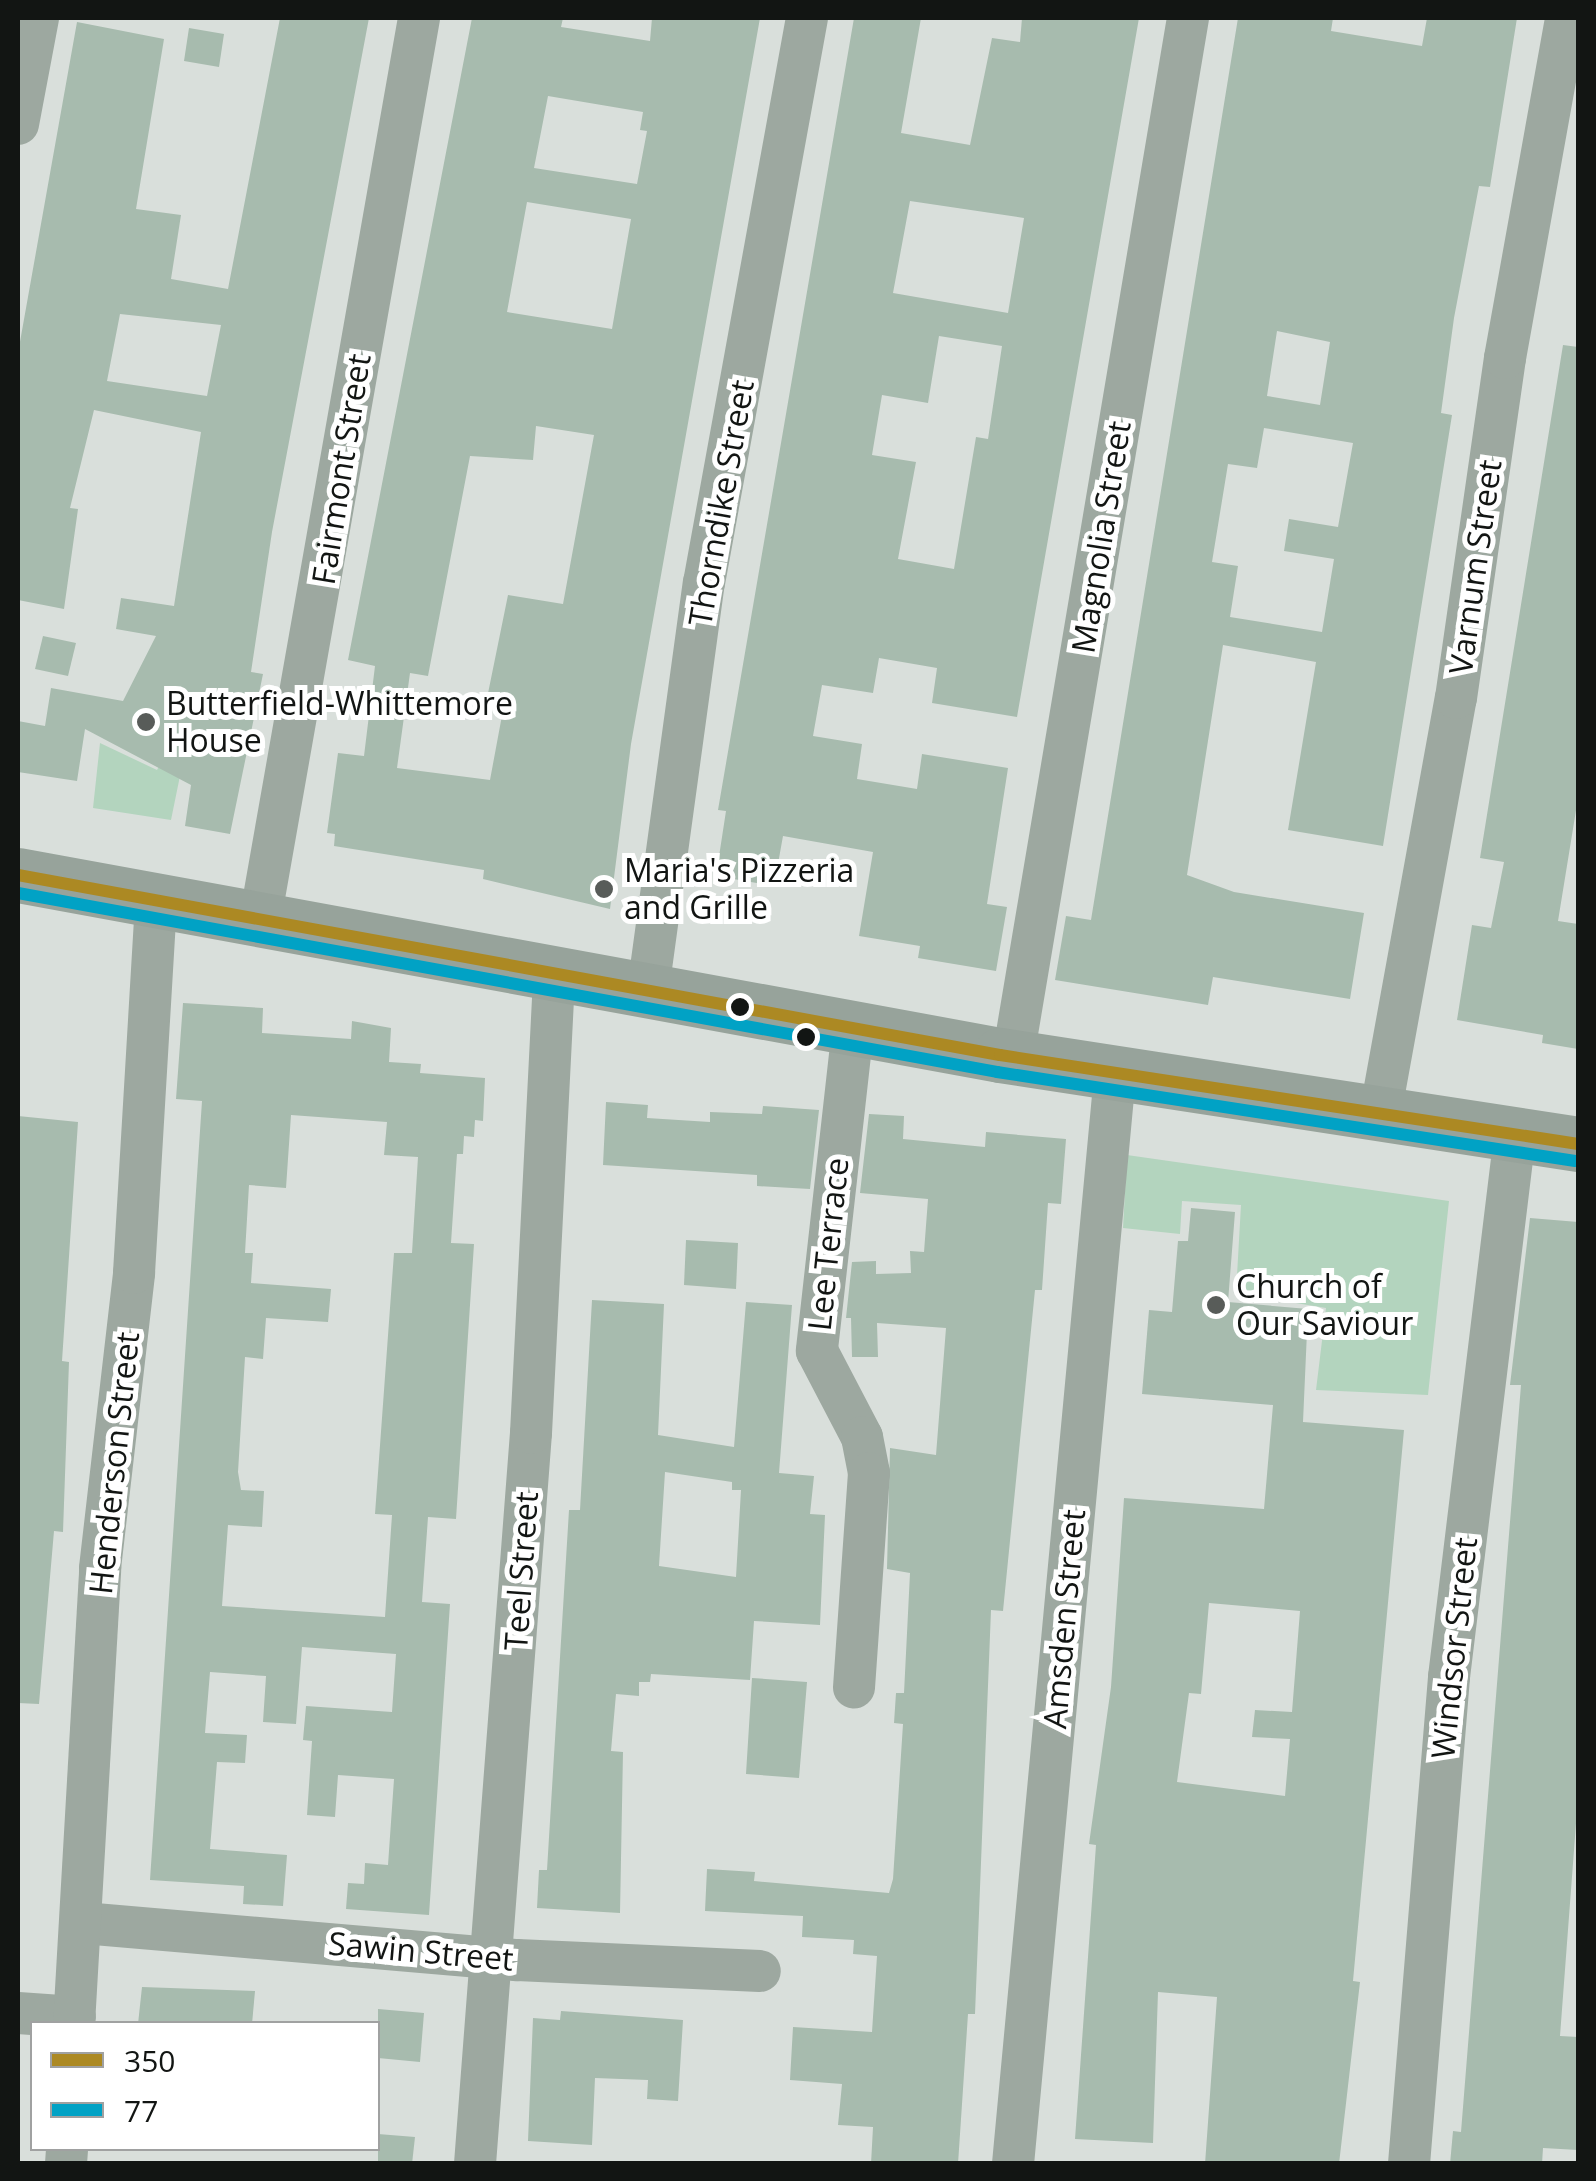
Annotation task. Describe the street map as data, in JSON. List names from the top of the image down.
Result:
{
  "streets": {
    "street": [
      "Fairmont Street",
      "Thorndike Street",
      "Magnolia Street",
      "Varnum Street",
      "Lee Terrace",
      "Henderson Street",
      "Teel Street",
      "Amsden Street",
      "Windsor Street",
      "Sawin Street"
    ]
  },
  "crossings": [
    ["Henderson Street", "Sawin Street"],
    ["Teel Street", "Sawin Street"]
  ],
  "places": ["Butterfield-Whittemore House", "Maria's Pizzeria and Grille", "Church of Our Saviour"],
  "lines": ["transit line 350", "transit line 77"],
  "legend": ["350", "77"]
}
